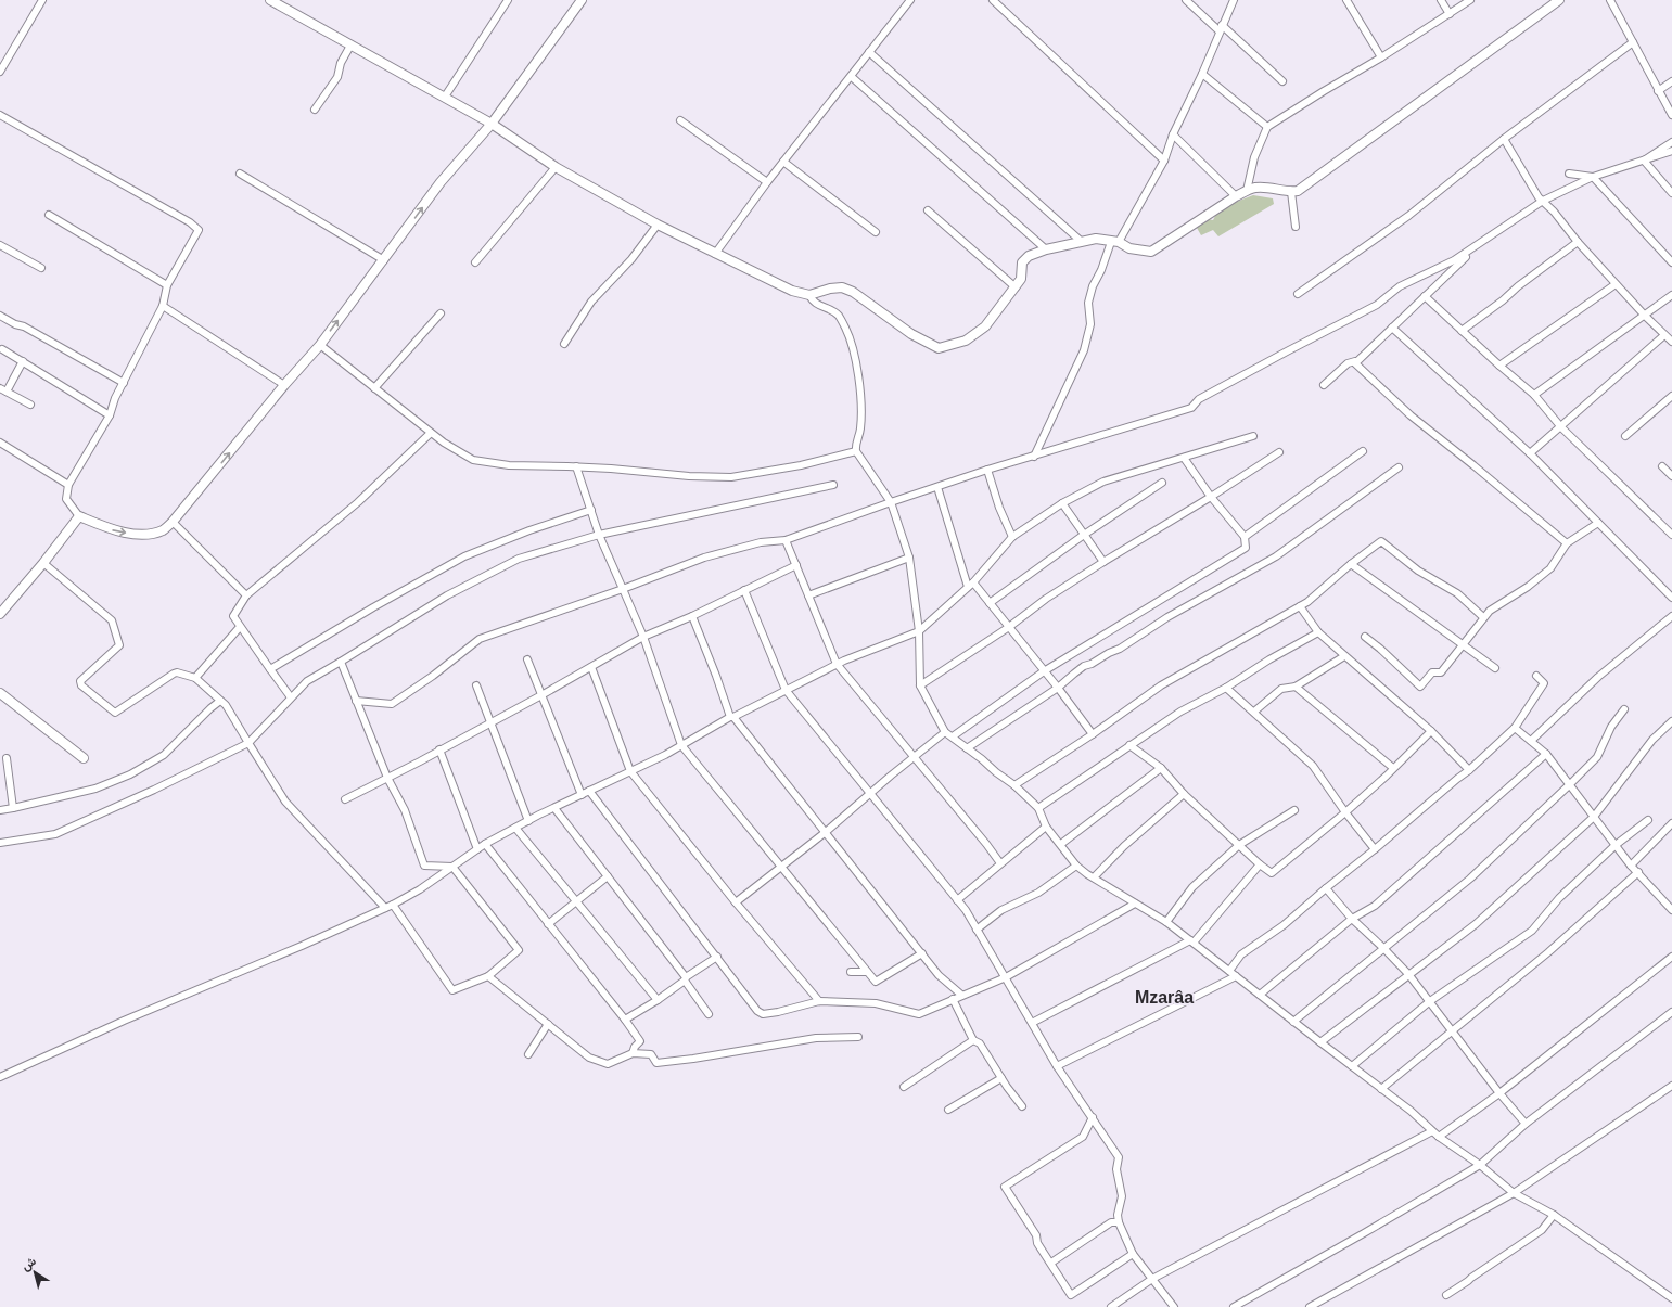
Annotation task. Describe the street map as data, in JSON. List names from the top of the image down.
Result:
{
  "districts": ["Mzarâa"],
  "north": "top left"
}
